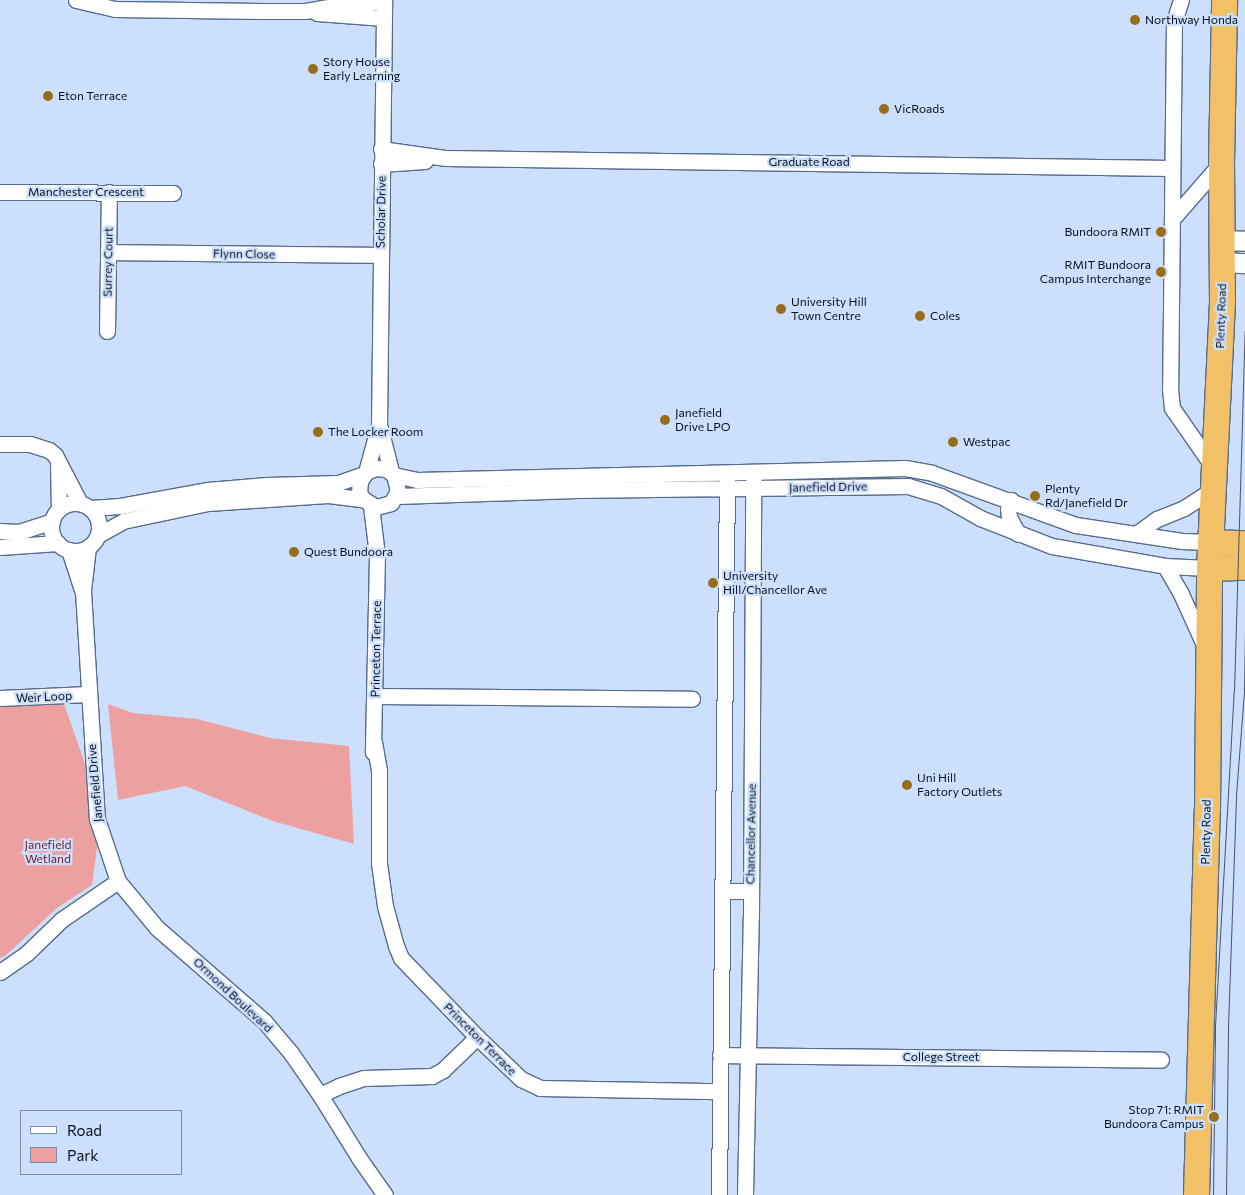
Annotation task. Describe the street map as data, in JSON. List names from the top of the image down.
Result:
{
  "streets": {
    "highway": ["Plenty Road", "Janefield Drive"],
    "street": [
      "Graduate Road",
      "Manchester Crescent",
      "Scholar Drive",
      "Flynn Close",
      "Surrey Court",
      "Princeton Terrace",
      "Weir Loop",
      "Chancellor Avenue",
      "Ormond Boulevard",
      "College Street"
    ]
  },
  "crossings": [
    ["Graduate Road", "Scholar Drive"],
    ["Manchester Crescent", "Surrey Court"],
    ["Scholar Drive", "Flynn Close"],
    ["Scholar Drive", "Janefield Drive"],
    ["Scholar Drive", "Princeton Terrace"],
    ["Flynn Close", "Surrey Court"],
    ["Plenty Road", "Janefield Drive"],
    ["Janefield Drive", "Princeton Terrace"],
    ["Janefield Drive", "Weir Loop"],
    ["Janefield Drive", "Chancellor Avenue"],
    ["Janefield Drive", "Ormond Boulevard"],
    ["Chancellor Avenue", "College Street"]
  ],
  "parks": ["Janefield Wetland"],
  "places": [
    "Northway Honda",
    "Story House Early Learning",
    "Eton Terrace",
    "VicRoads",
    "Bundoora RMIT",
    "RMIT Bundoora Campus Interchange",
    "University Hill Town Centre",
    "Coles",
    "Janefield Drive LPO",
    "The Locker Room",
    "Westpac",
    "Plenty Rd/Janefield Dr",
    "Quest Bundoora",
    "University Hill/Chancellor Ave",
    "Uni Hill Factory Outlets",
    "Stop 71: RMIT Bundoora Campus"
  ],
  "legend": ["Road", "Park"]
}
